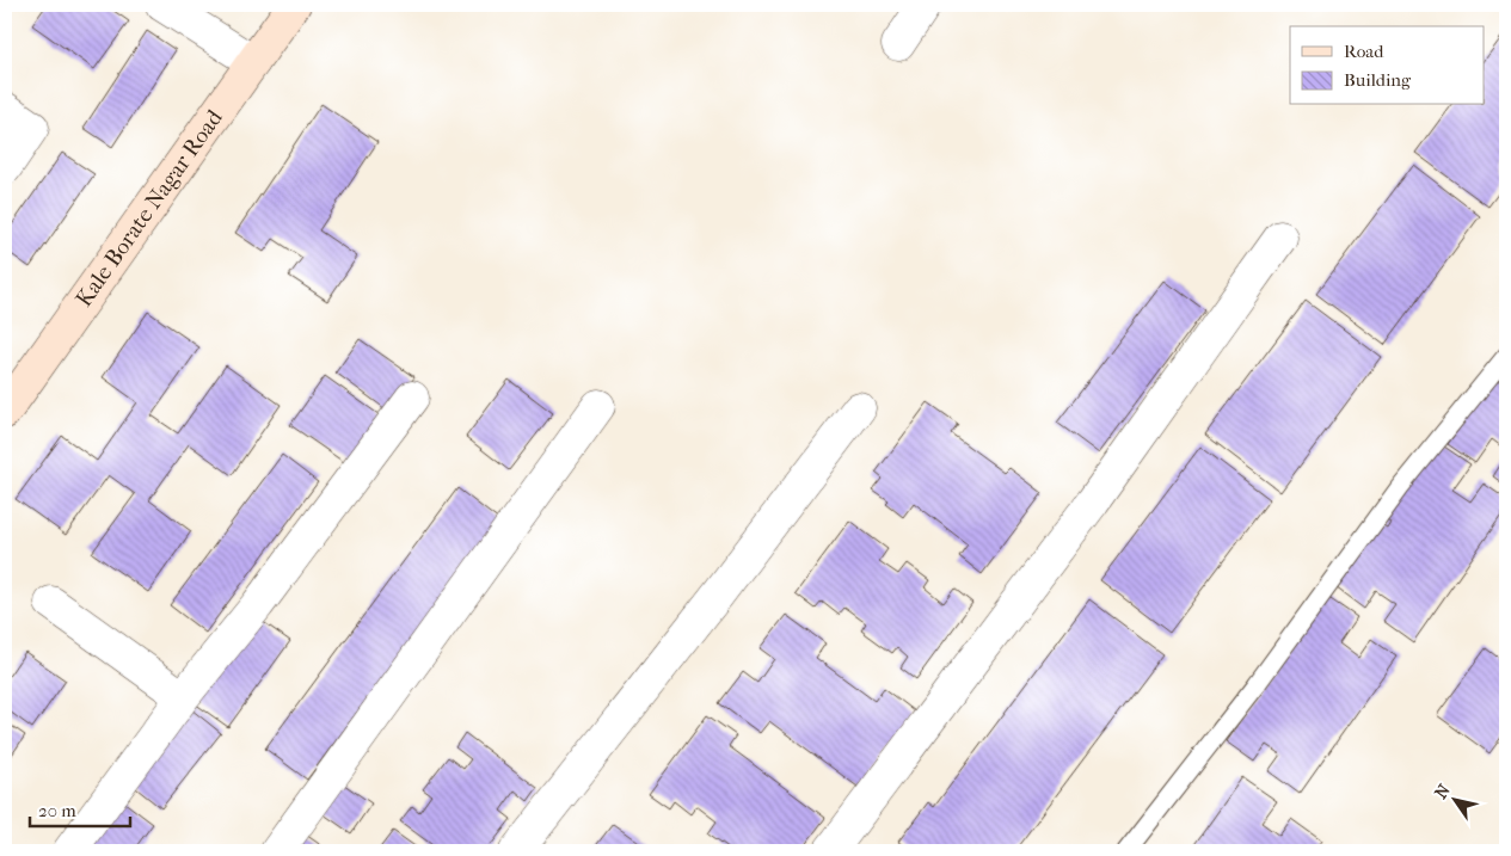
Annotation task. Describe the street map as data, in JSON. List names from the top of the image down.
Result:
{
  "streets": {
    "street": ["Kale Borate Nagar Road"]
  },
  "legend": ["Road", "Building"],
  "scale_bar": "20 m",
  "north": "top left"
}
